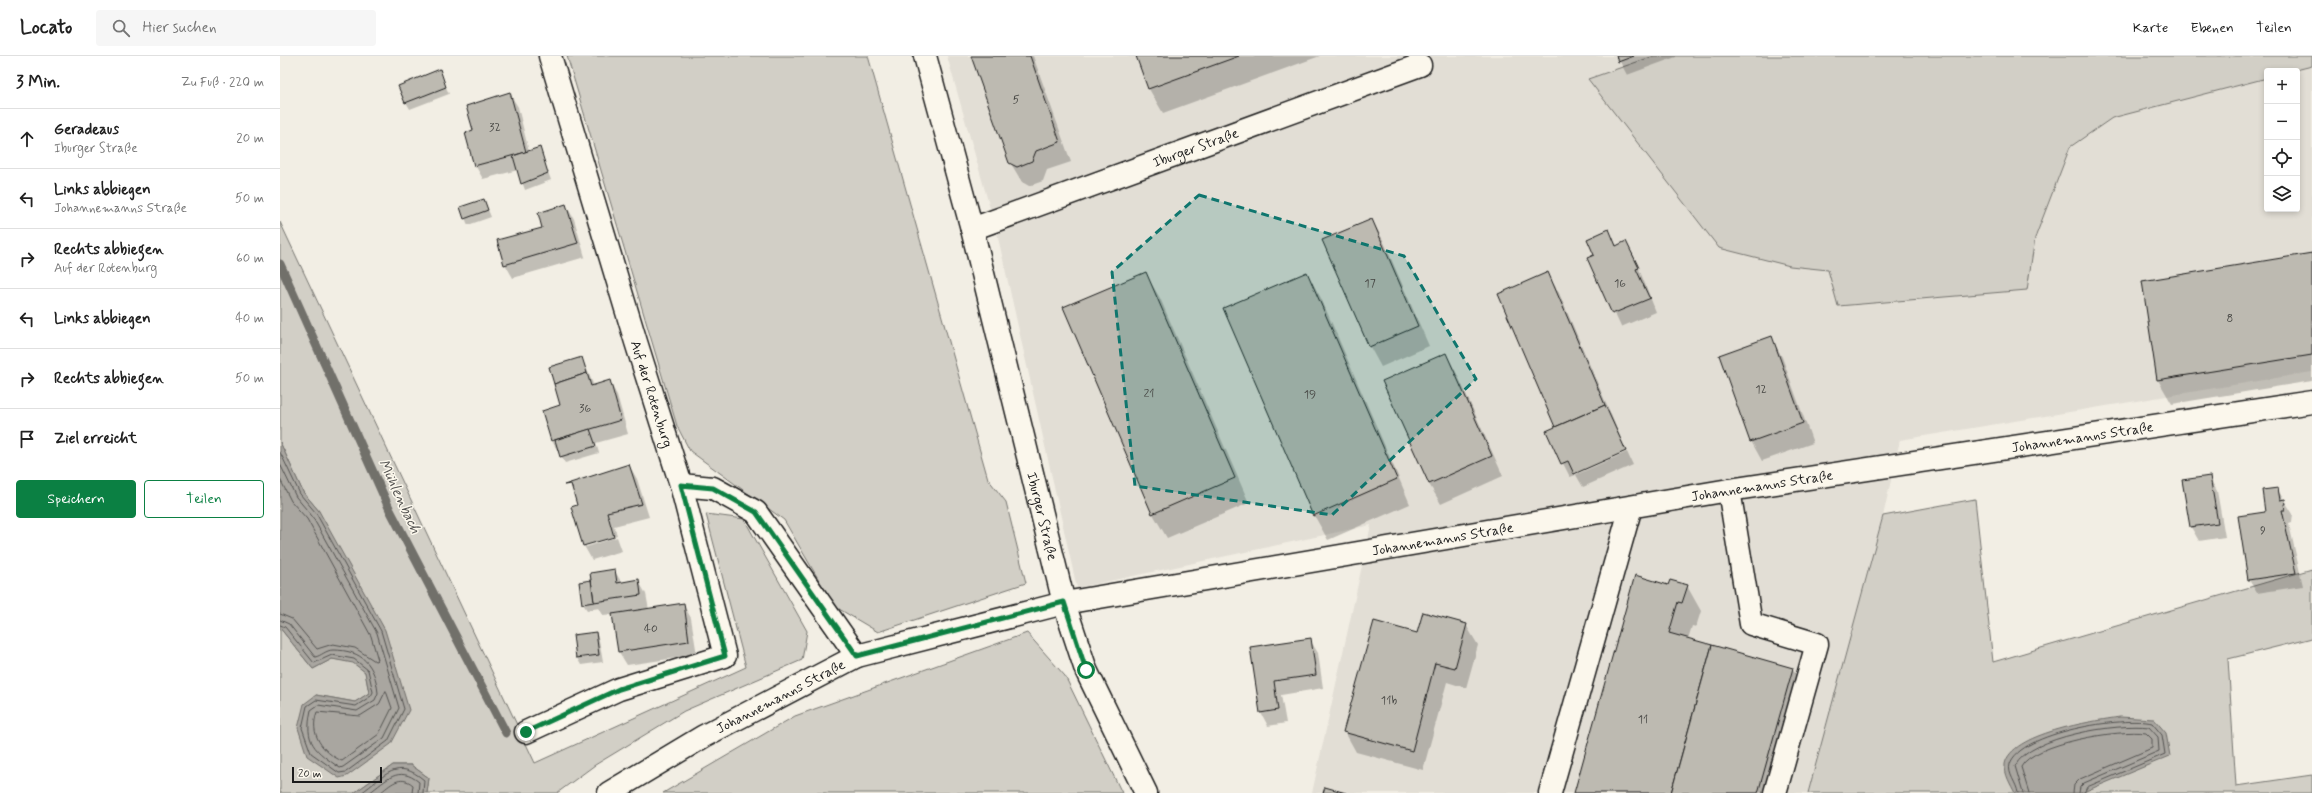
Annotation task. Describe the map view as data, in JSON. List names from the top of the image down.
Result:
{
  "streets": {
    "street": ["Iburger Straße", "Auf der Rotenburg", "Johannemanns Straße"]
  },
  "crossings": [
    ["Iburger Straße", "Johannemanns Straße"]
  ],
  "water": ["Mühlenbach"],
  "house_numbers": [
    "5",
    "32",
    "17",
    "16",
    "8",
    "12",
    "21",
    "19",
    "36",
    "9",
    "40",
    "11b",
    "11"
  ],
  "scale_bar": "20 m",
  "page": {
    "header": "Locato",
    "search": "Hier suchen",
    "nav": ["Karte", "Ebenen", "Teilen"],
    "heading": ["3 Min.", "Zu Fuß · 220 m"],
    "map_buttons": ["+", "−"],
    "list": [
      ["Geradeaus", "Iburger Straße", "20 m"],
      ["Links abbiegen", "Johannemanns Straße", "50 m"],
      ["Rechts abbiegen", "Auf der Rotenburg", "60 m"],
      ["Links abbiegen", "40 m"],
      ["Rechts abbiegen", "50 m"],
      "Ziel erreicht"
    ],
    "buttons": ["Speichern", "Teilen"],
    "scale": "20 m"
  }
}
